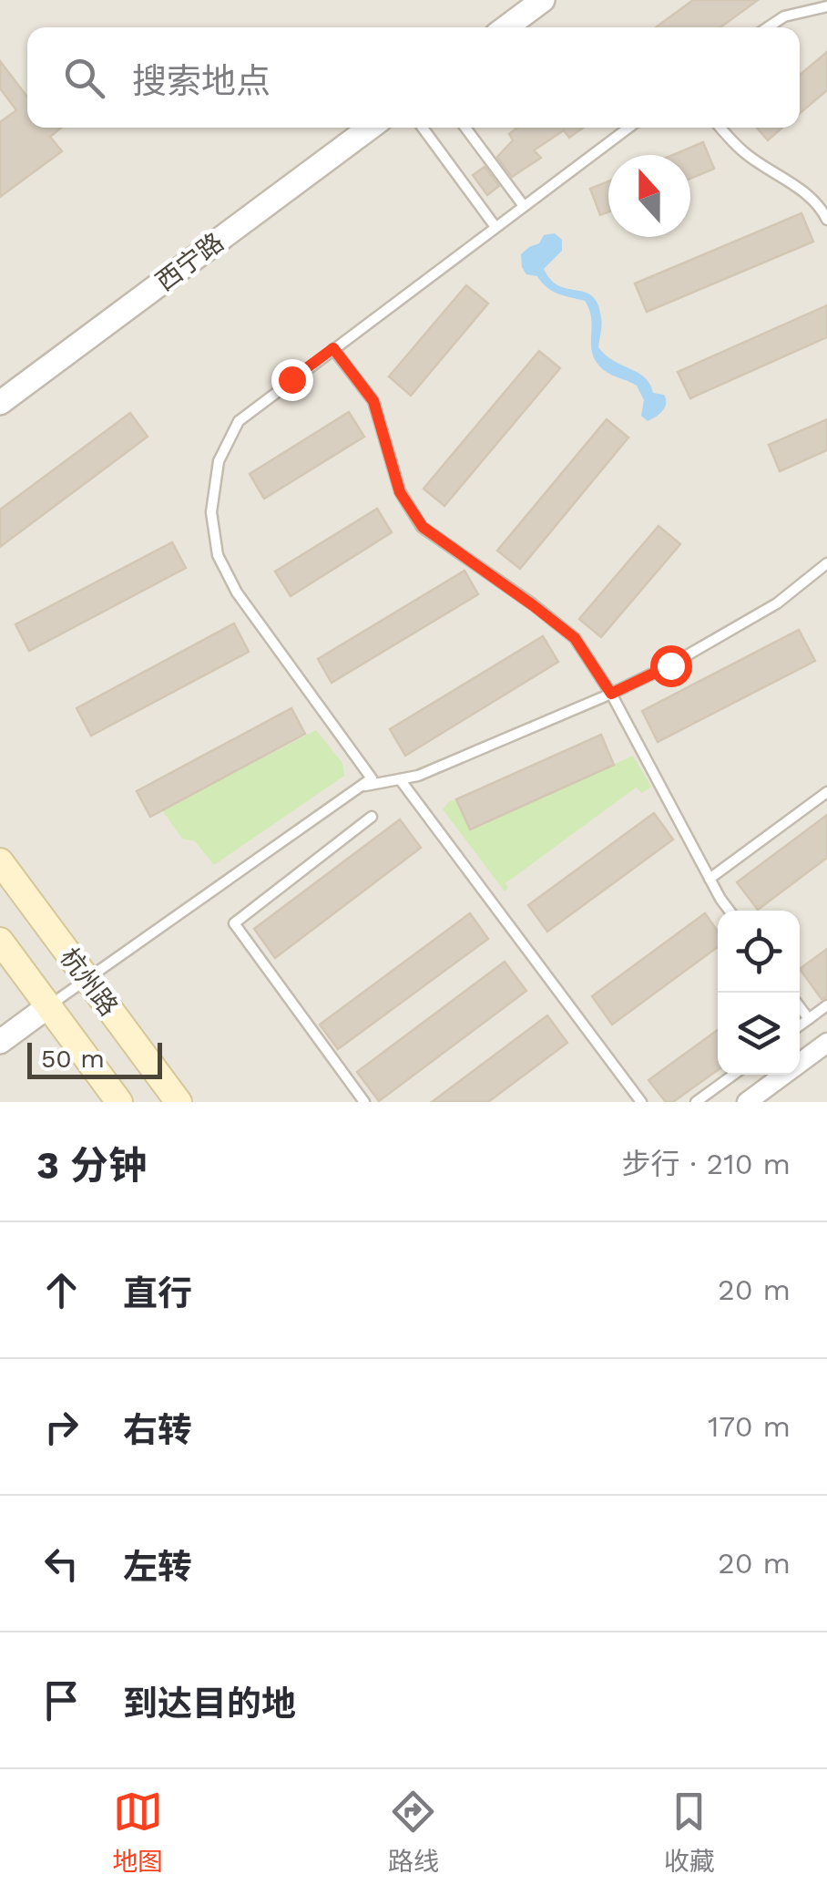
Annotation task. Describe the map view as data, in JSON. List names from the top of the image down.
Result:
{
  "streets": {
    "main road": ["杭州路"],
    "street": ["西宁路"]
  },
  "scale_bar": "50 m",
  "north": "top",
  "page": {
    "search": "搜索地点",
    "scale": "50 m",
    "heading": ["3 分钟", "步行 · 210 m"],
    "list": [
      ["直行", "20 m"],
      ["右转", "170 m"],
      ["左转", "20 m"],
      "到达目的地"
    ],
    "nav": ["地图", "路线", "收藏"]
  }
}
